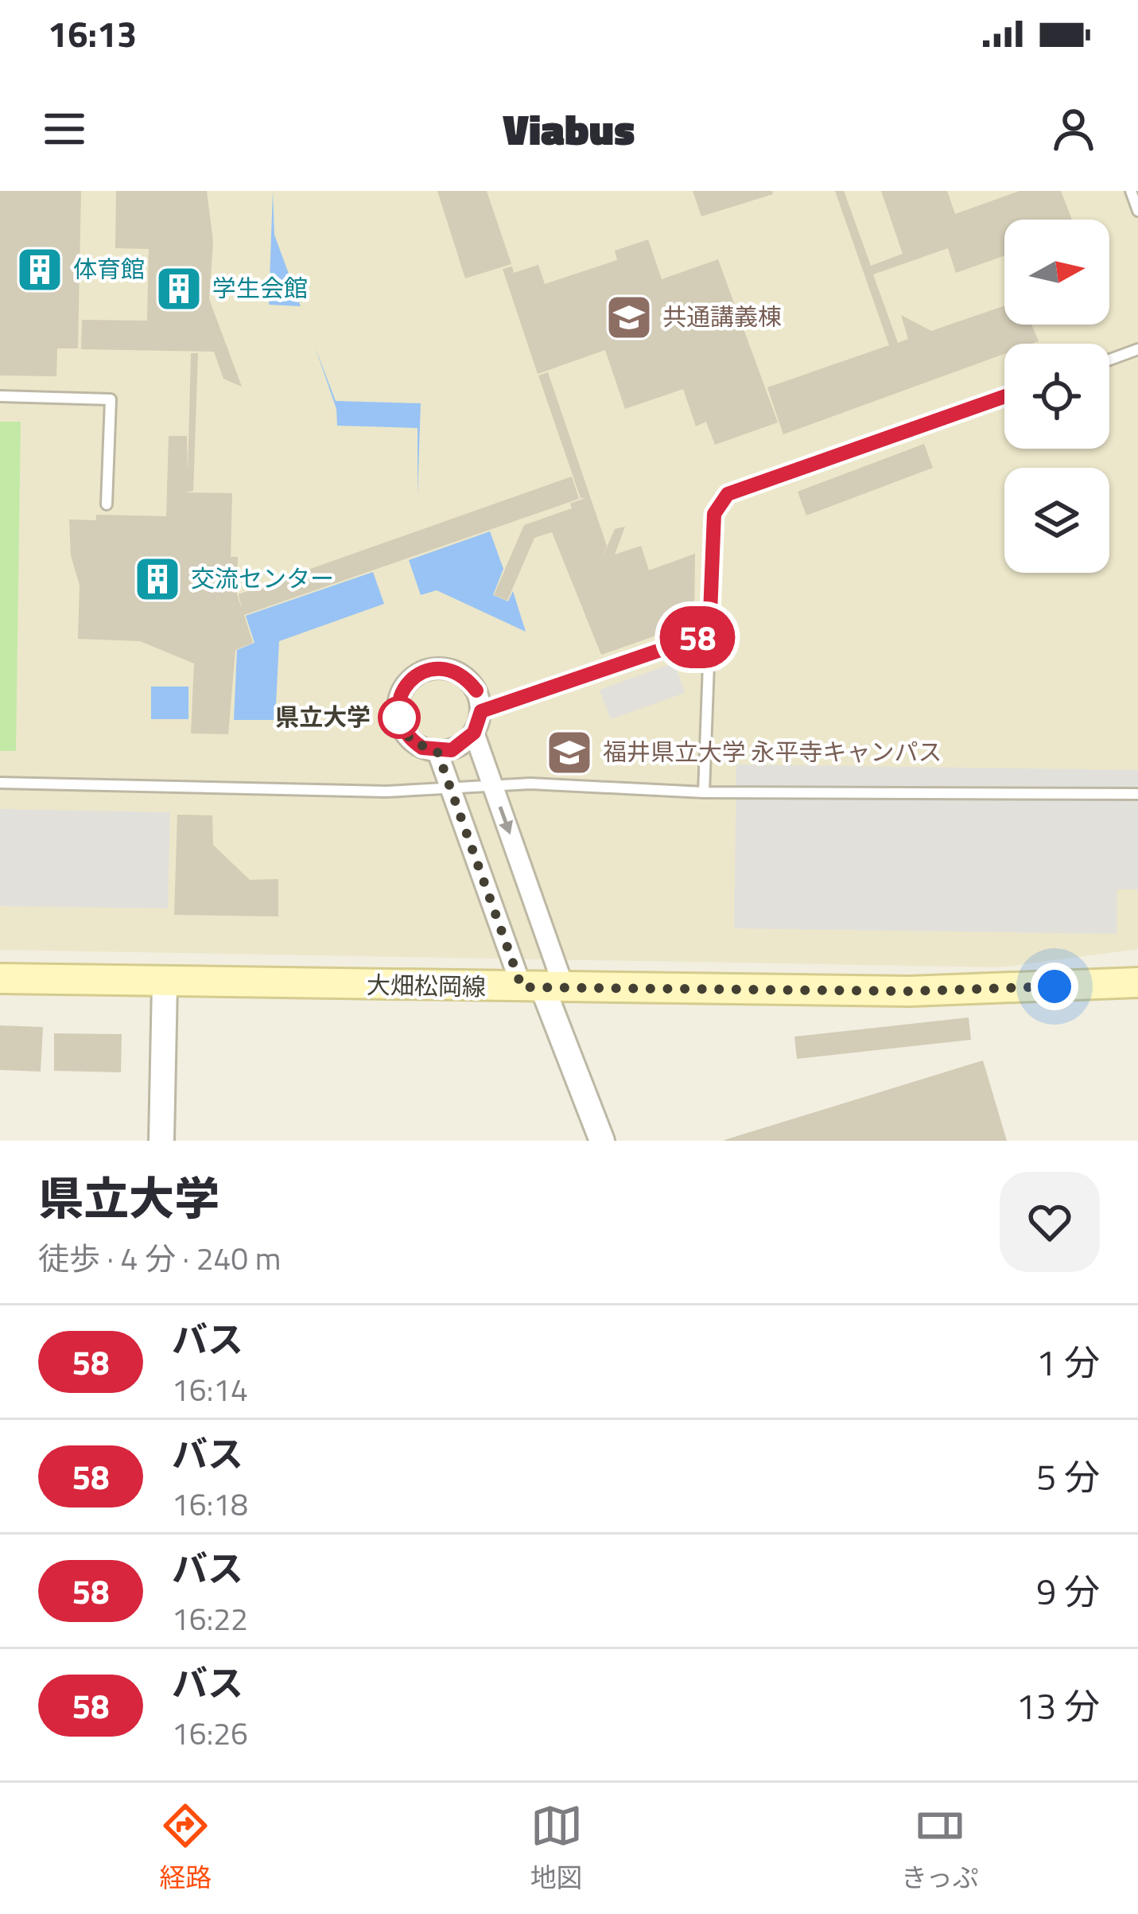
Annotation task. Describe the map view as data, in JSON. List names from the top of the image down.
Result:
{
  "streets": {
    "main road": ["大畑松岡線"]
  },
  "places": {
    "building": ["体育館", "学生会館", "交流センター"],
    "school or university": ["共通講義棟", "福井県立大学 永平寺キャンパス"],
    "other": ["県立大学"]
  },
  "lines": ["bus line 58"],
  "north": "right",
  "page": {
    "status": "16:13",
    "header": "Viabus",
    "on_map": "58",
    "heading": ["県立大学", "徒歩 · 4 分 · 240 m"],
    "list": [
      {
        "mark": "58",
        "name": "バス",
        "note": "16:14",
        "value": "1 分"
      },
      {
        "mark": "58",
        "name": "バス",
        "note": "16:18",
        "value": "5 分"
      },
      {
        "mark": "58",
        "name": "バス",
        "note": "16:22",
        "value": "9 分"
      },
      {
        "mark": "58",
        "name": "バス",
        "note": "16:26",
        "value": "13 分"
      }
    ],
    "tabs": ["経路", "地図", "きっぷ"]
  }
}
